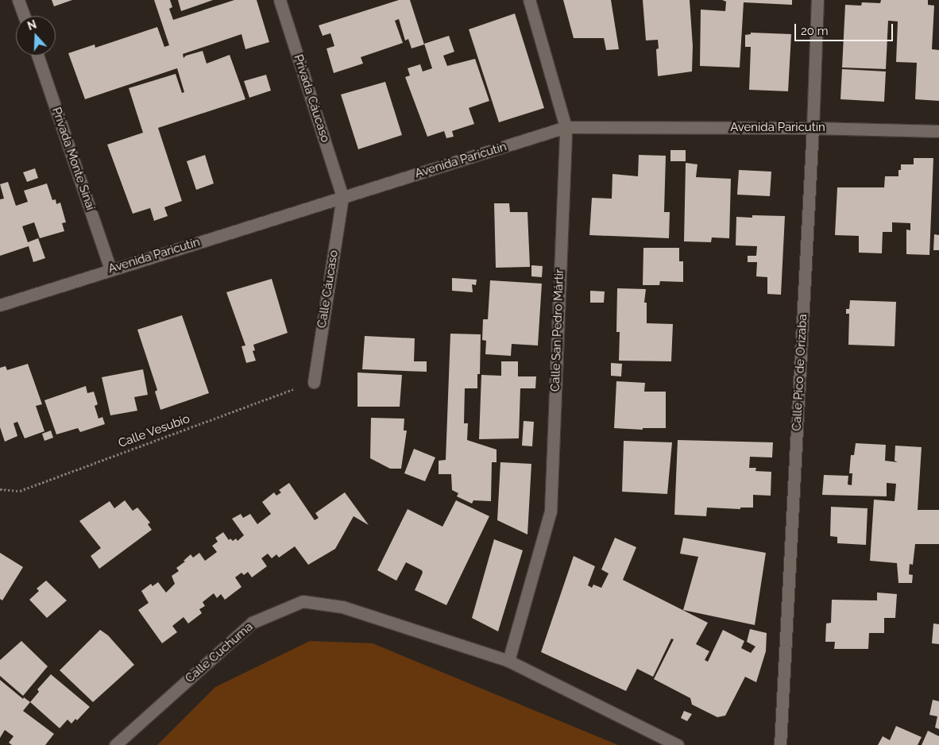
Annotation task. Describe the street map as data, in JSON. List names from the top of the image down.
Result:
{
  "streets": {
    "street": [
      "Privada Cáucaso",
      "Avenida Paricutín",
      "Privada Monte Sinaí",
      "Calle Cáucaso",
      "Calle San Pedro Mártir",
      "Calle Pico de Orizaba",
      "Calle Cuchuma"
    ],
    "path": ["Calle Vesubio"]
  },
  "crossings": [
    ["Privada Cáucaso", "Avenida Paricutín"],
    ["Privada Cáucaso", "Calle Cáucaso"],
    ["Avenida Paricutín", "Privada Monte Sinaí"],
    ["Avenida Paricutín", "Calle Cáucaso"],
    ["Avenida Paricutín", "Calle San Pedro Mártir"],
    ["Avenida Paricutín", "Calle Pico de Orizaba"],
    ["Calle Cáucaso", "Calle Vesubio"],
    ["Calle San Pedro Mártir", "Calle Cuchuma"]
  ],
  "scale_bar": "20 m",
  "north": "top"
}
